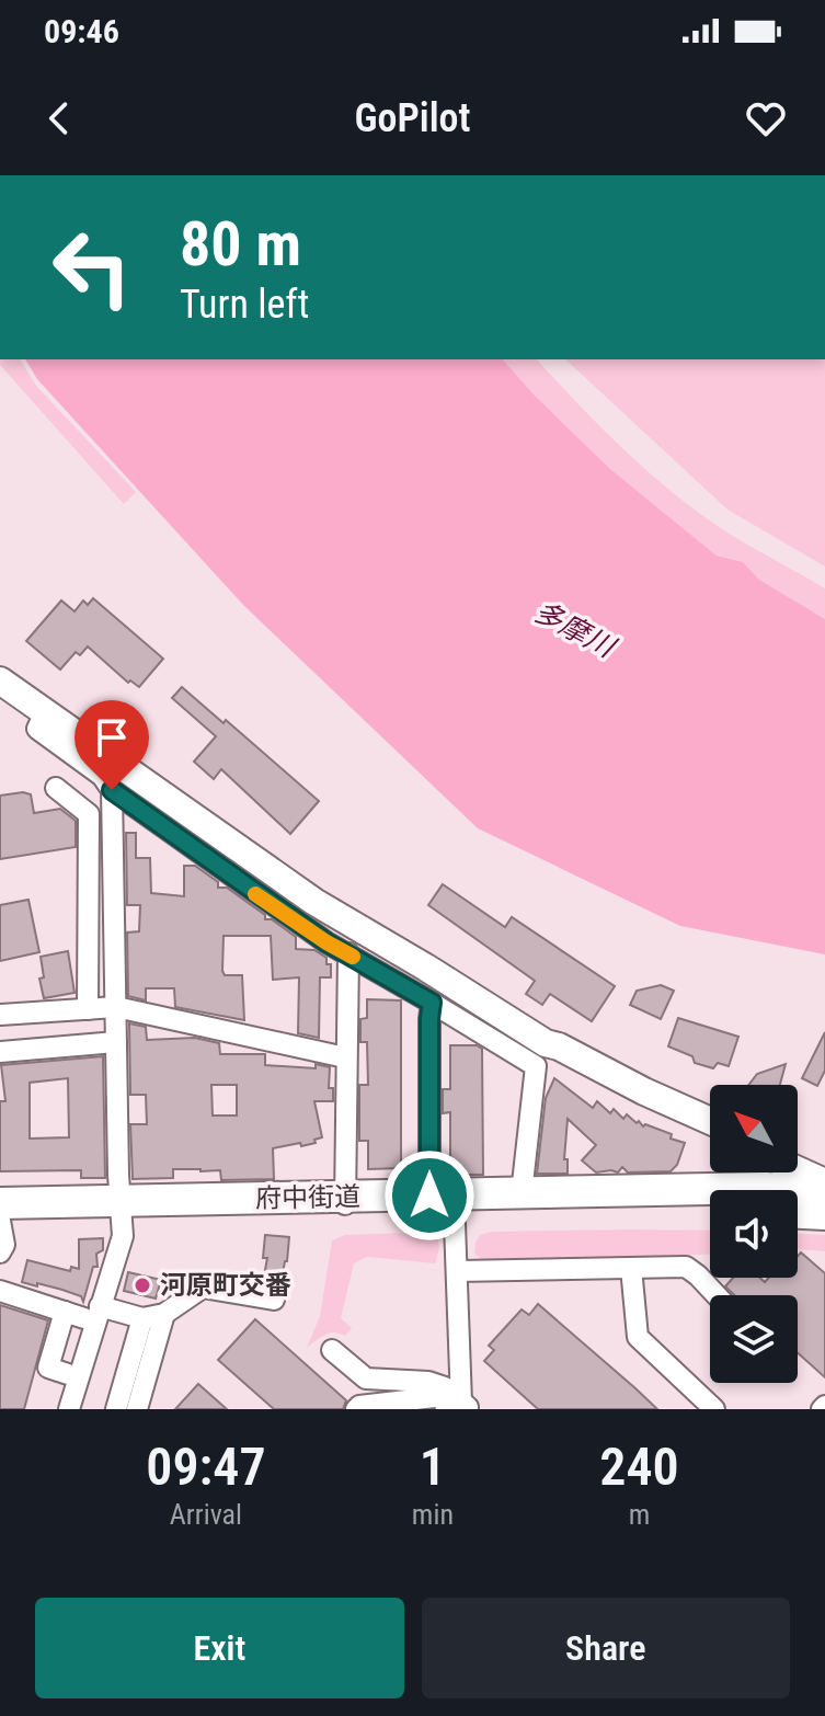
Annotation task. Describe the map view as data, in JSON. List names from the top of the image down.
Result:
{
  "streets": {
    "highway": ["府中街道"]
  },
  "water": ["多摩川"],
  "places": ["河原町交番"],
  "north": "top left",
  "page": {
    "status": "09:46",
    "header": "GoPilot",
    "turn": ["80 m", "Turn left"],
    "eta": [
      "09:47",
      "Arrival",
      "1",
      "min",
      "240",
      "m"
    ],
    "buttons": ["Exit", "Share"]
  }
}
